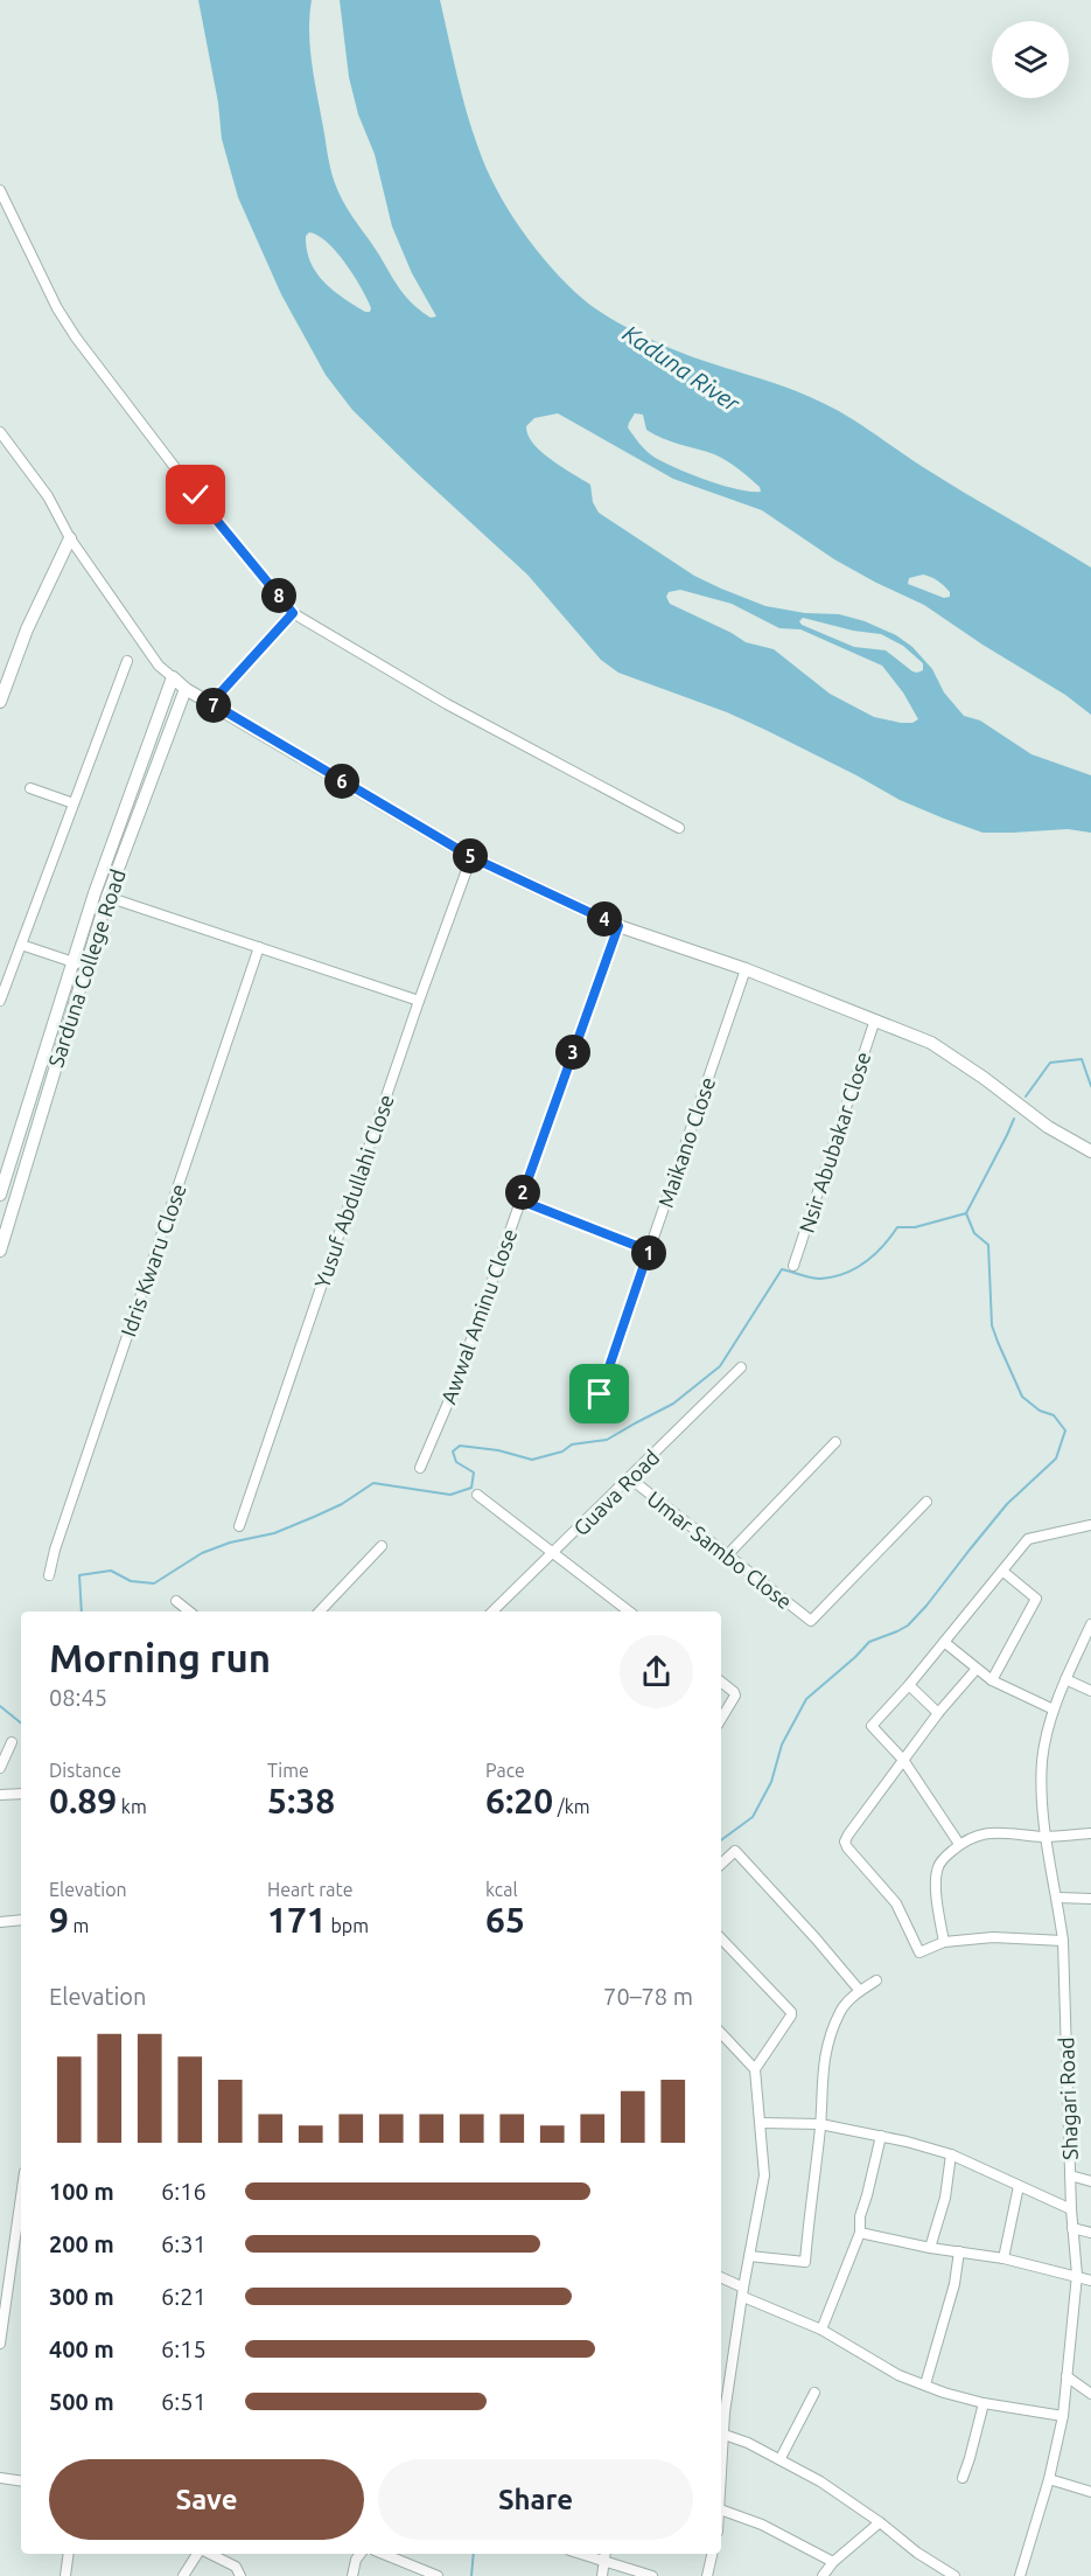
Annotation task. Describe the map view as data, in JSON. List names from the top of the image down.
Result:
{
  "streets": {
    "street": [
      "Sarduna College Road",
      "Maikano Close",
      "Nsir Abubakar Close",
      "Yusuf Abdullahi Close",
      "Idris Kwaru Close",
      "Awwal Aminu Close",
      "Guava Road",
      "Umar Sambo Close",
      "Shagari Road"
    ]
  },
  "crossings": [
    ["Guava Road", "Umar Sambo Close"]
  ],
  "water": ["Kaduna River"],
  "page": {
    "pins": [
      "8",
      "7",
      "6",
      "5",
      "4",
      "3",
      "2",
      "1"
    ],
    "heading": ["Morning run", "08:45"],
    "stats": [
      ["Distance", "0.89 km"],
      ["Time", "5:38"],
      ["Pace", "6:20 /km"],
      ["Elevation", "9 m"],
      ["Heart rate", "171 bpm"],
      ["kcal", "65"]
    ],
    "chart": ["Elevation", "70–78 m"],
    "list": [
      {
        "name": "100 m",
        "note": "6:16"
      },
      {
        "name": "200 m",
        "note": "6:31"
      },
      {
        "name": "300 m",
        "note": "6:21"
      },
      {
        "name": "400 m",
        "note": "6:15"
      },
      {
        "name": "500 m",
        "note": "6:51"
      }
    ],
    "buttons": ["Save", "Share"]
  }
}
